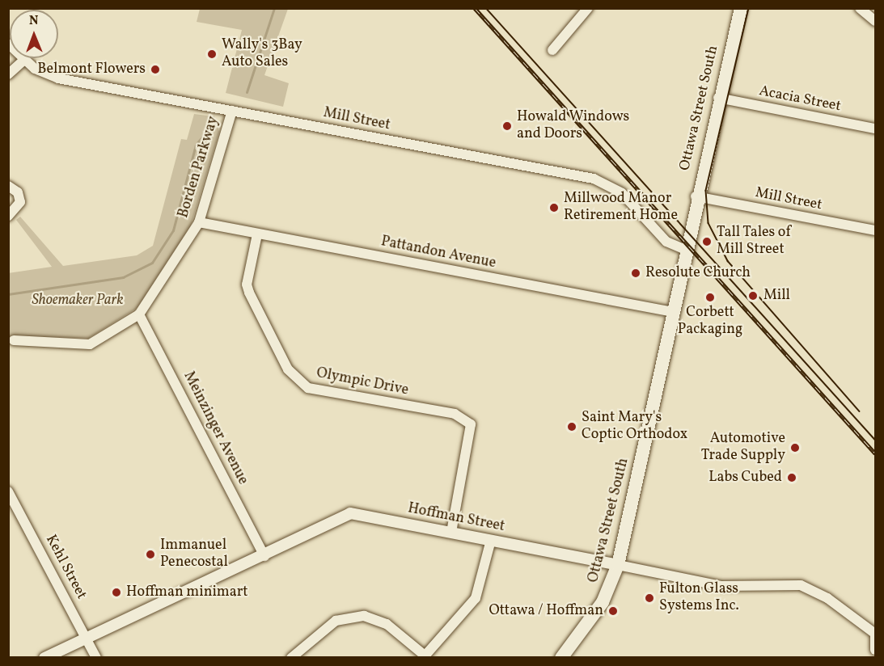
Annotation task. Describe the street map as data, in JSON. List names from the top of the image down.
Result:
{
  "streets": {
    "main road": ["Ottawa Street South"],
    "street": [
      "Acacia Street",
      "Mill Street",
      "Borden Parkway",
      "Pattandon Avenue",
      "Olympic Drive",
      "Meinzinger Avenue",
      "Hoffman Street",
      "Kehl Street"
    ]
  },
  "crossings": [
    ["Acacia Street", "Ottawa Street South"],
    ["Ottawa Street South", "Mill Street"],
    ["Ottawa Street South", "Pattandon Avenue"],
    ["Ottawa Street South", "Hoffman Street"],
    ["Mill Street", "Borden Parkway"],
    ["Borden Parkway", "Pattandon Avenue"],
    ["Borden Parkway", "Meinzinger Avenue"],
    ["Pattandon Avenue", "Olympic Drive"],
    ["Olympic Drive", "Hoffman Street"],
    ["Meinzinger Avenue", "Hoffman Street"],
    ["Hoffman Street", "Kehl Street"]
  ],
  "parks": ["Shoemaker Park"],
  "places": [
    "Wally's 3Bay Auto Sales",
    "Belmont Flowers",
    "Howald Windows and Doors",
    "Millwood Manor Retirement Home",
    "Tall Tales of Mill Street",
    "Resolute Church",
    "Mill",
    "Corbett Packaging",
    "Saint Mary's Coptic Orthodox",
    "Automotive Trade Supply",
    "Labs Cubed",
    "Immanuel Penecostal",
    "Hoffman minimart",
    "Fulton Glass Systems Inc.",
    "Ottawa / Hoffman"
  ],
  "north": "top"
}
